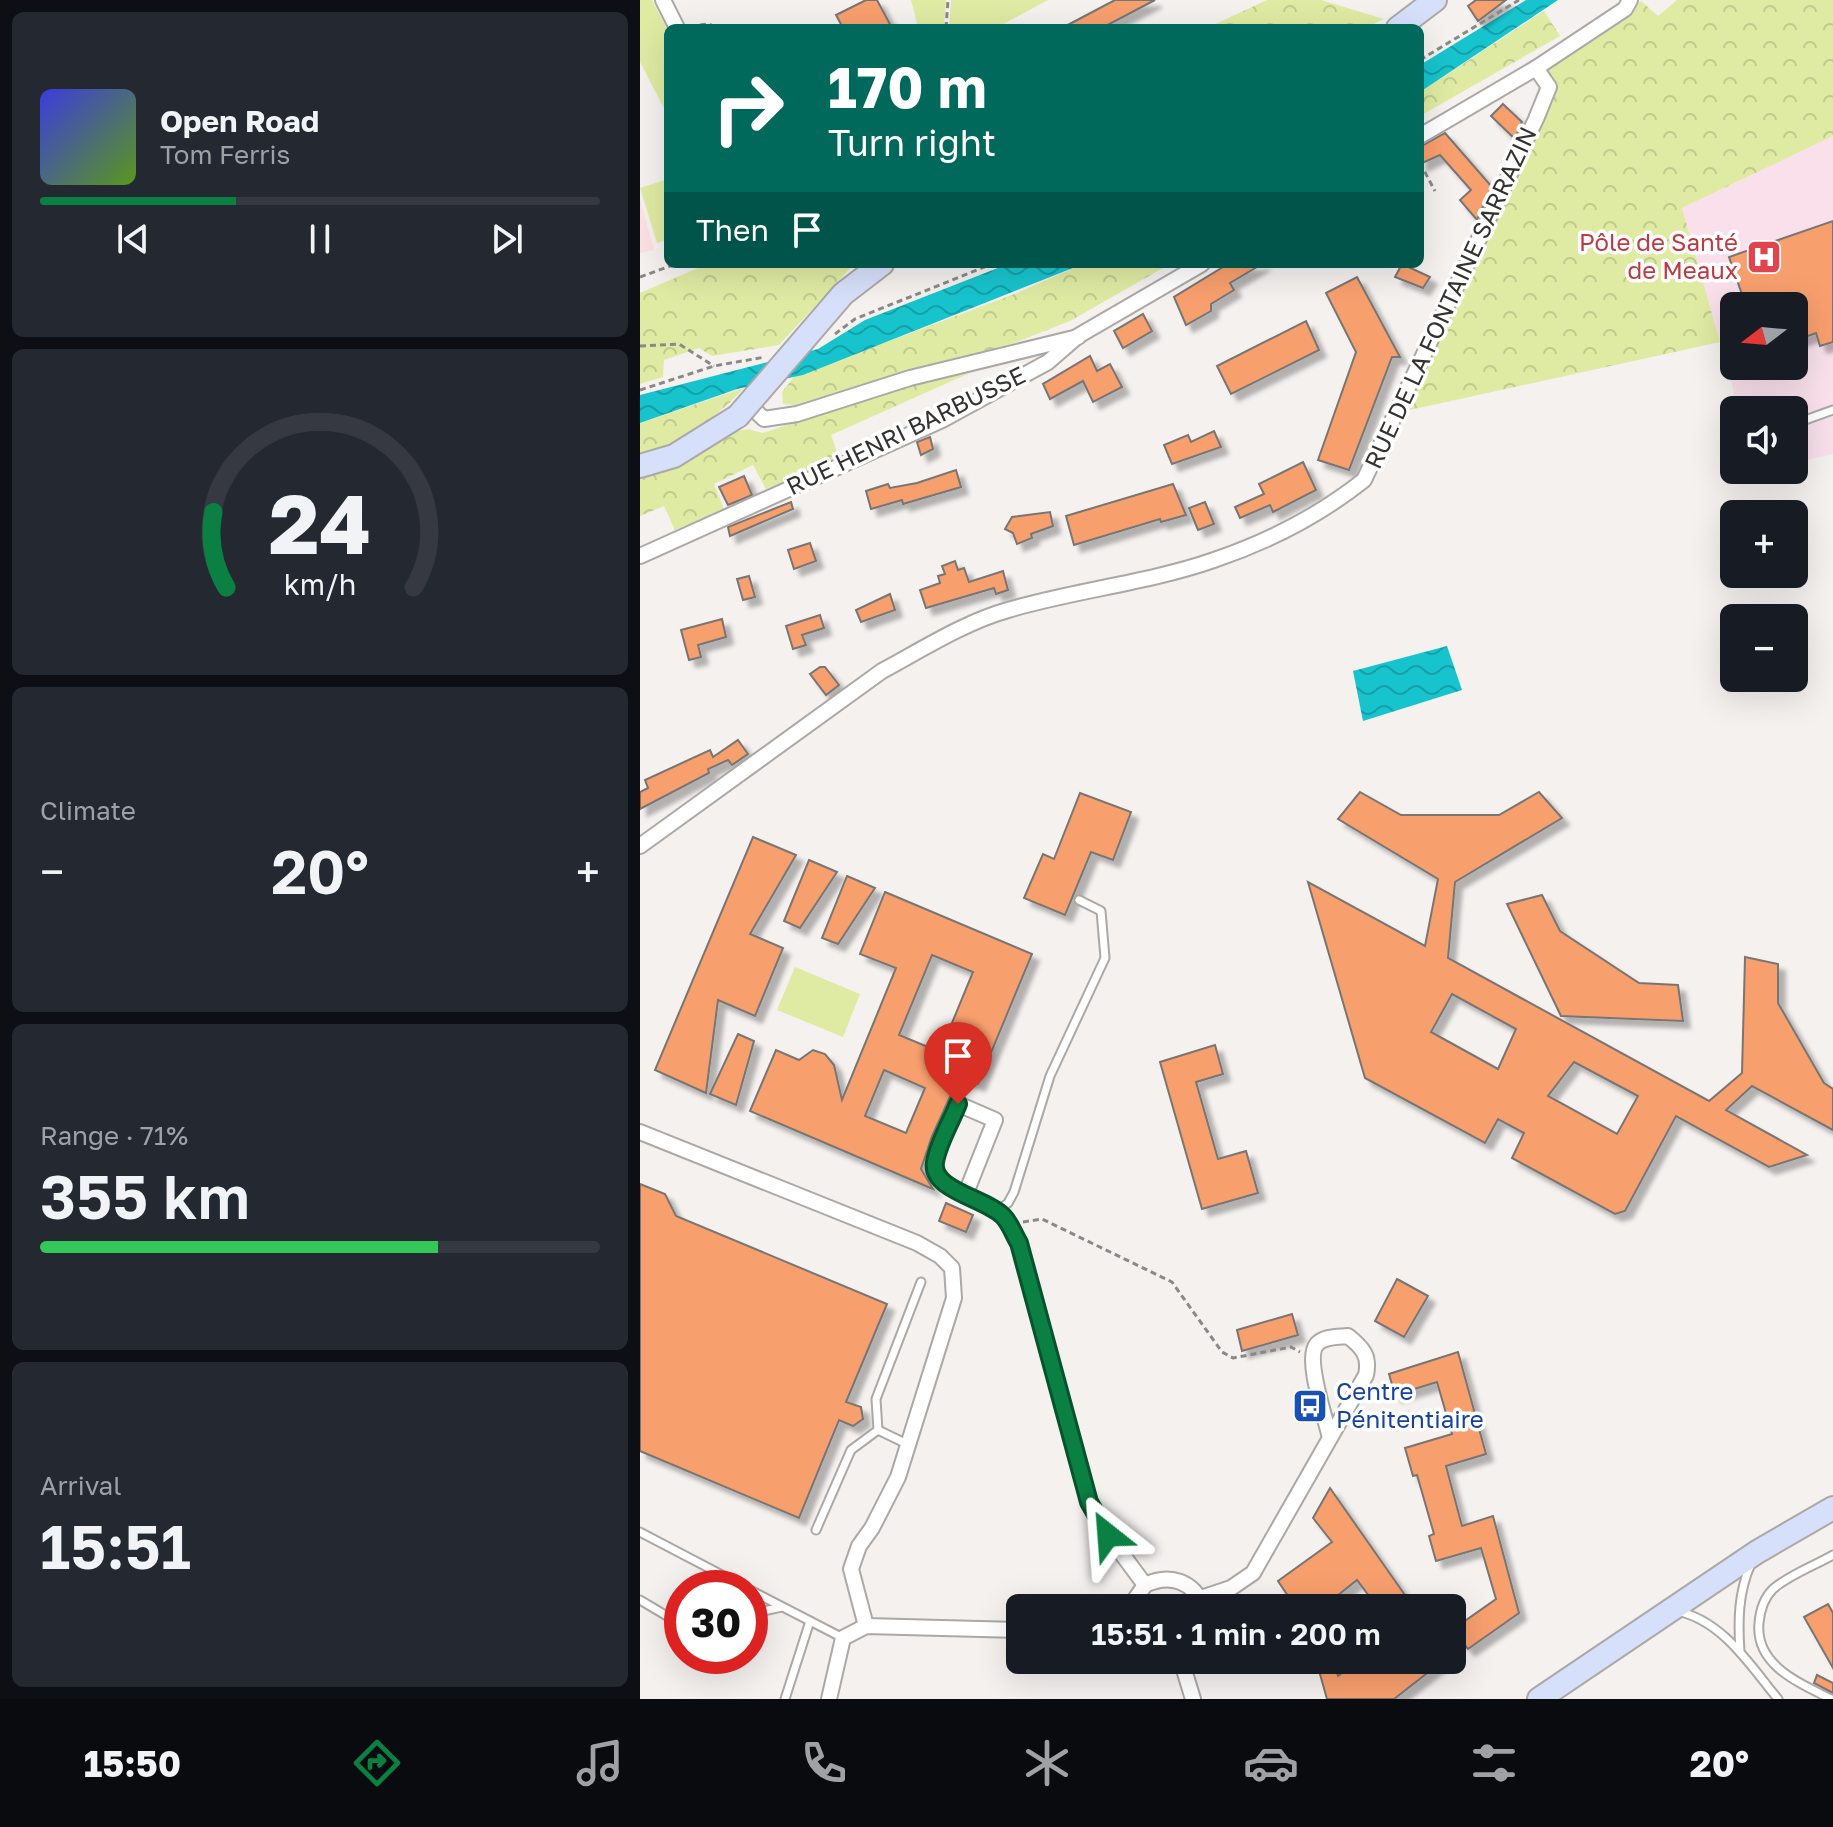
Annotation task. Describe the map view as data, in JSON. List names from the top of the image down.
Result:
{
  "streets": {
    "street": ["RUE DE LA FONTAINE SARRAZIN", "RUE HENRI BARBUSSE"]
  },
  "places": {
    "hospital": ["Pôle de Santé de Meaux"],
    "bus stop": ["Centre Pénitentiaire"]
  },
  "north": "left",
  "page": {
    "turn": ["170 m", "Turn right"],
    "song": ["Open Road", "Tom Ferris"],
    "then": "Then",
    "map_buttons": ["+", "−"],
    "tile": [
      "Climate",
      ["Range · 71%", "355 km"],
      ["Arrival", "15:51"]
    ],
    "heat": ["−", "20°", "+"],
    "limit": "30",
    "trip": "15:51 · 1 min · 200 m",
    "tabs": ["15:50", "20°"],
    "gauge": ["24", "km/h"]
  }
}
